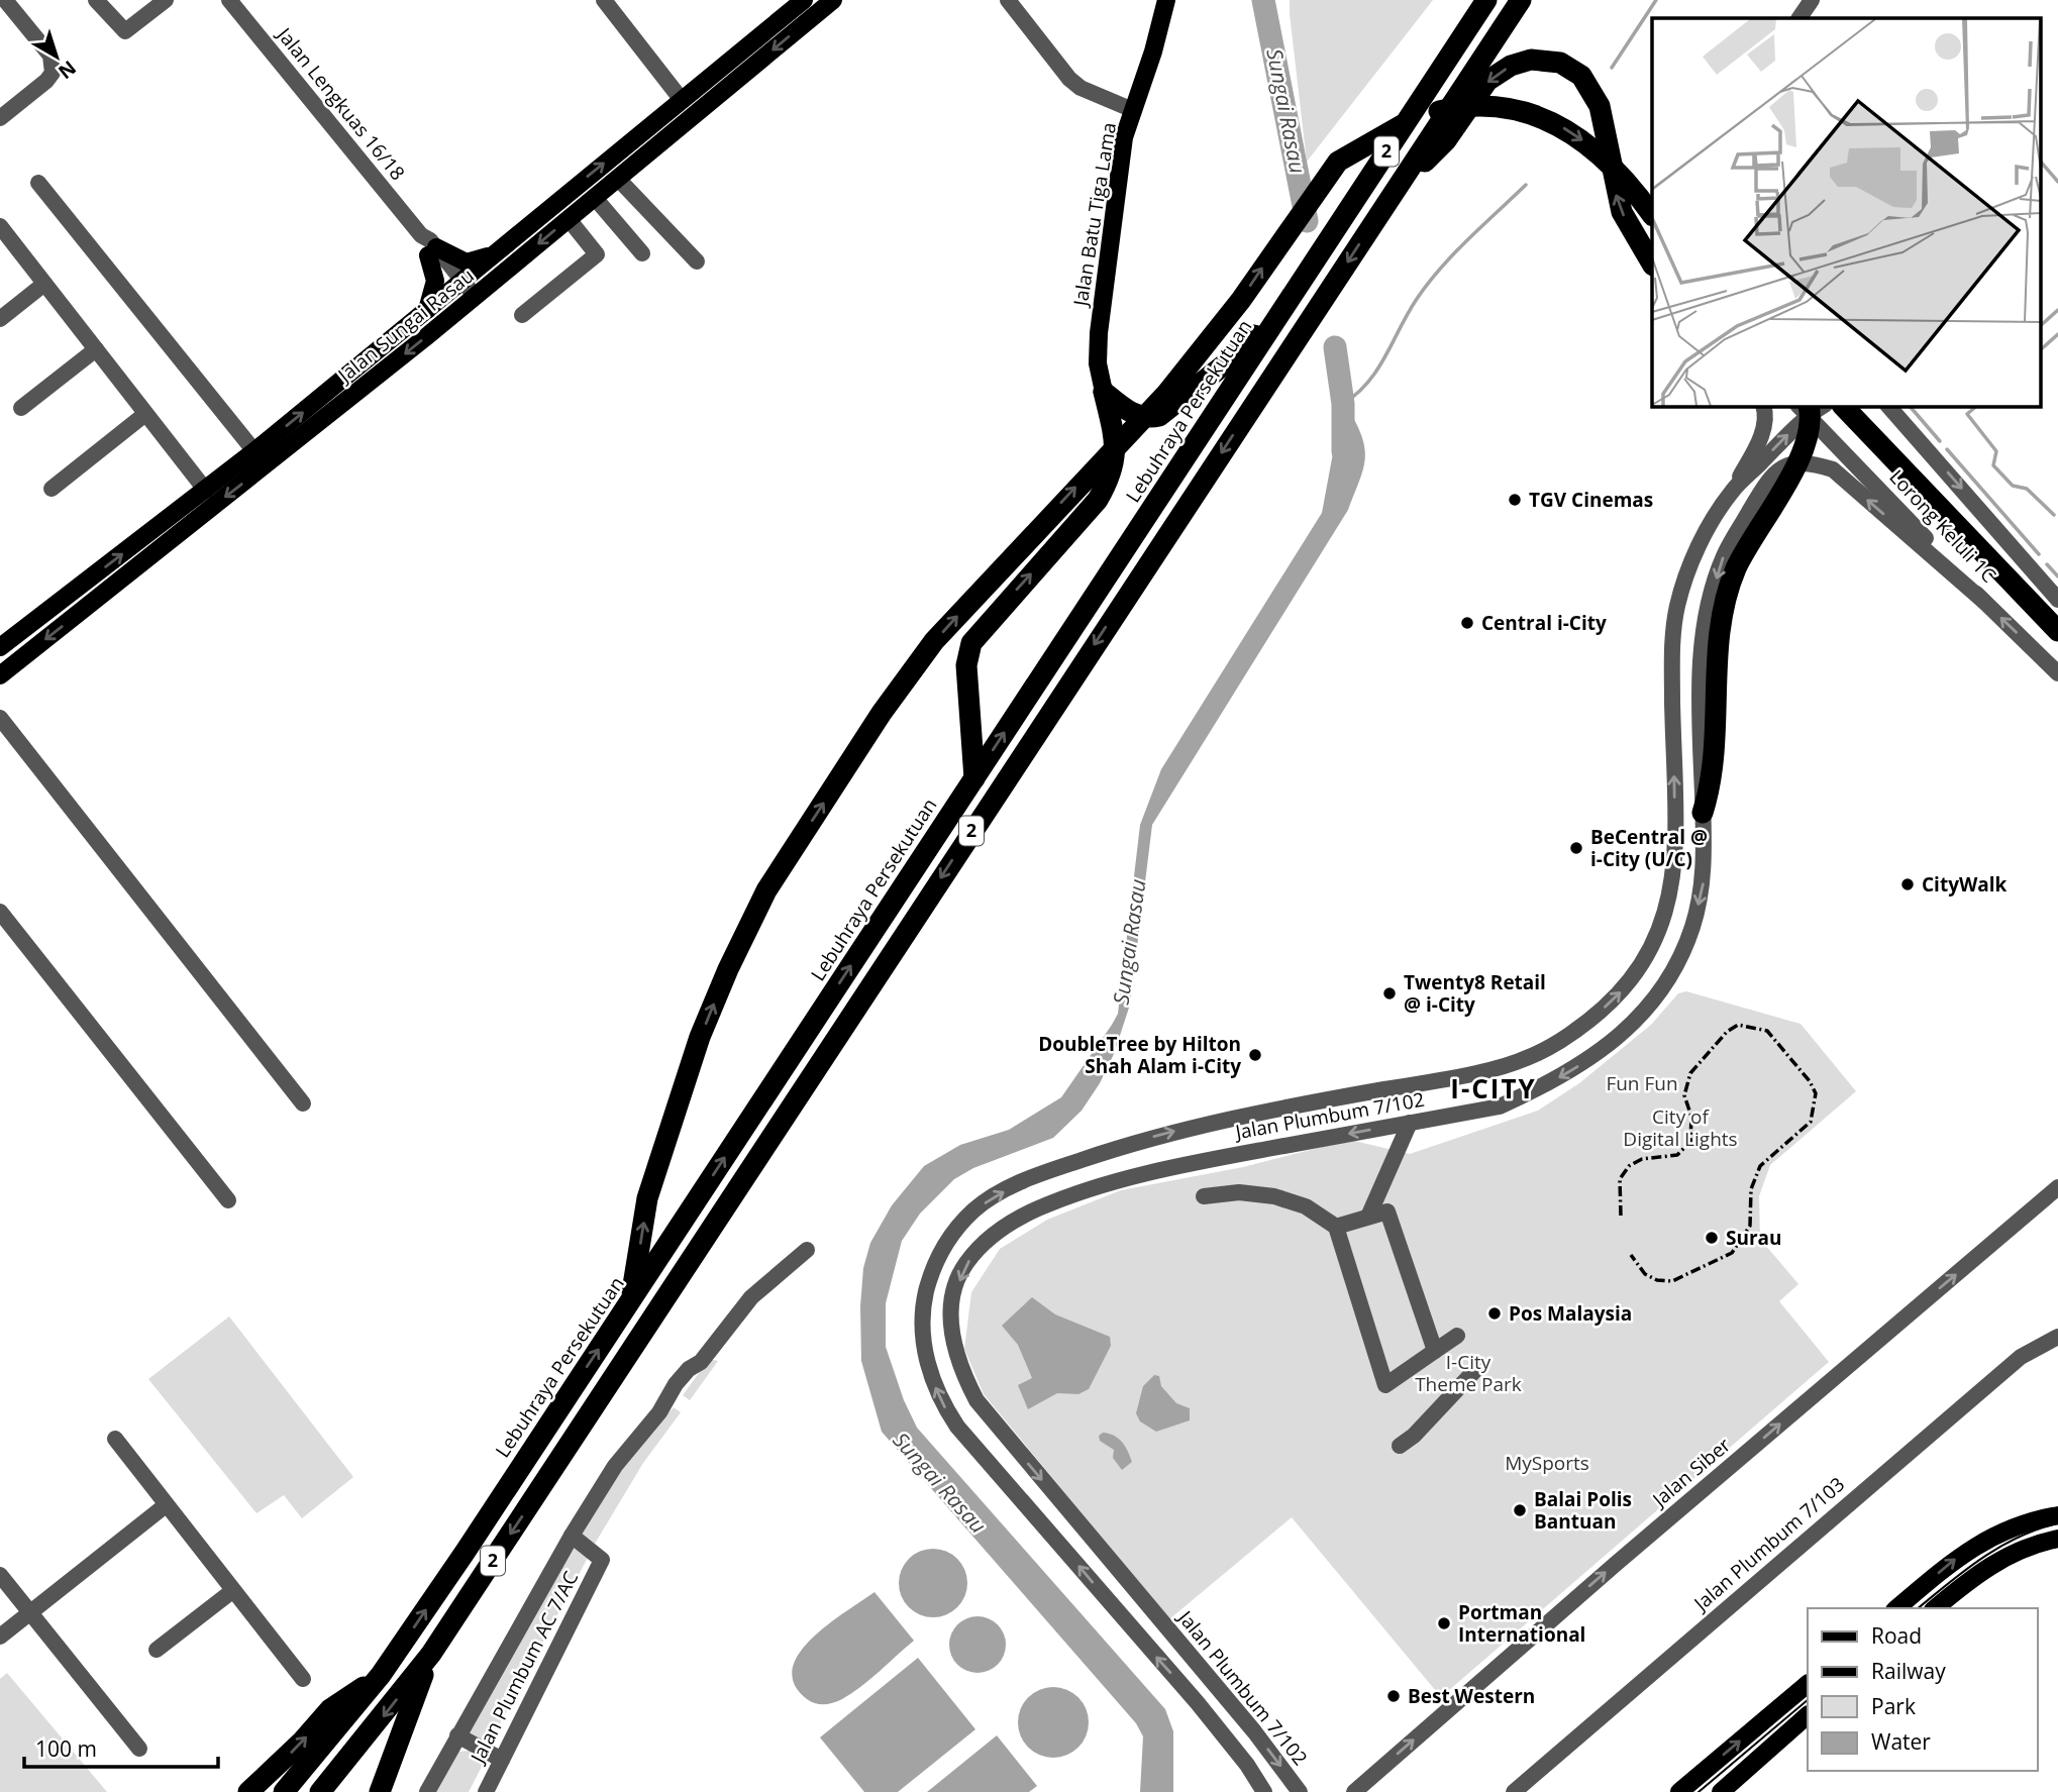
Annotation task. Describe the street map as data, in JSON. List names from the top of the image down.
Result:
{
  "streets": {
    "highway": ["2", "Lebuhraya Persekutuan"],
    "main road": ["Jalan Batu Tiga Lama", "Jalan Sungai Rasau"],
    "street": [
      "Jalan Lengkuas 16/18",
      "Lorong Keluli 1C",
      "Jalan Plumbum 7/102",
      "Jalan Siber",
      "Jalan Plumbum 7/103",
      "Jalan Plumbum AC 7/AC"
    ]
  },
  "crossings": [
    ["Jalan Lengkuas 16/18", "Jalan Sungai Rasau"],
    ["Lorong Keluli 1C", "Jalan Plumbum 7/102"]
  ],
  "one_way": ["Jalan Siber"],
  "districts": ["I-CITY"],
  "water": ["Sungai Rasau"],
  "parks": [
    "Fun Fun",
    "City of Digital Lights",
    "I-City Theme Park",
    "MySports"
  ],
  "places": [
    "TGV Cinemas",
    "Central i-City",
    "BeCentral @ i-City (U/C)",
    "CityWalk",
    "Twenty8 Retail @ i-City",
    "DoubleTree by Hilton Shah Alam i-City",
    "Surau",
    "Pos Malaysia",
    "Balai Polis Bantuan",
    "Portman International",
    "Best Western"
  ],
  "legend": [
    "Road",
    "Railway",
    "Park",
    "Water"
  ],
  "scale_bar": "100 m",
  "north": "bottom right"
}
